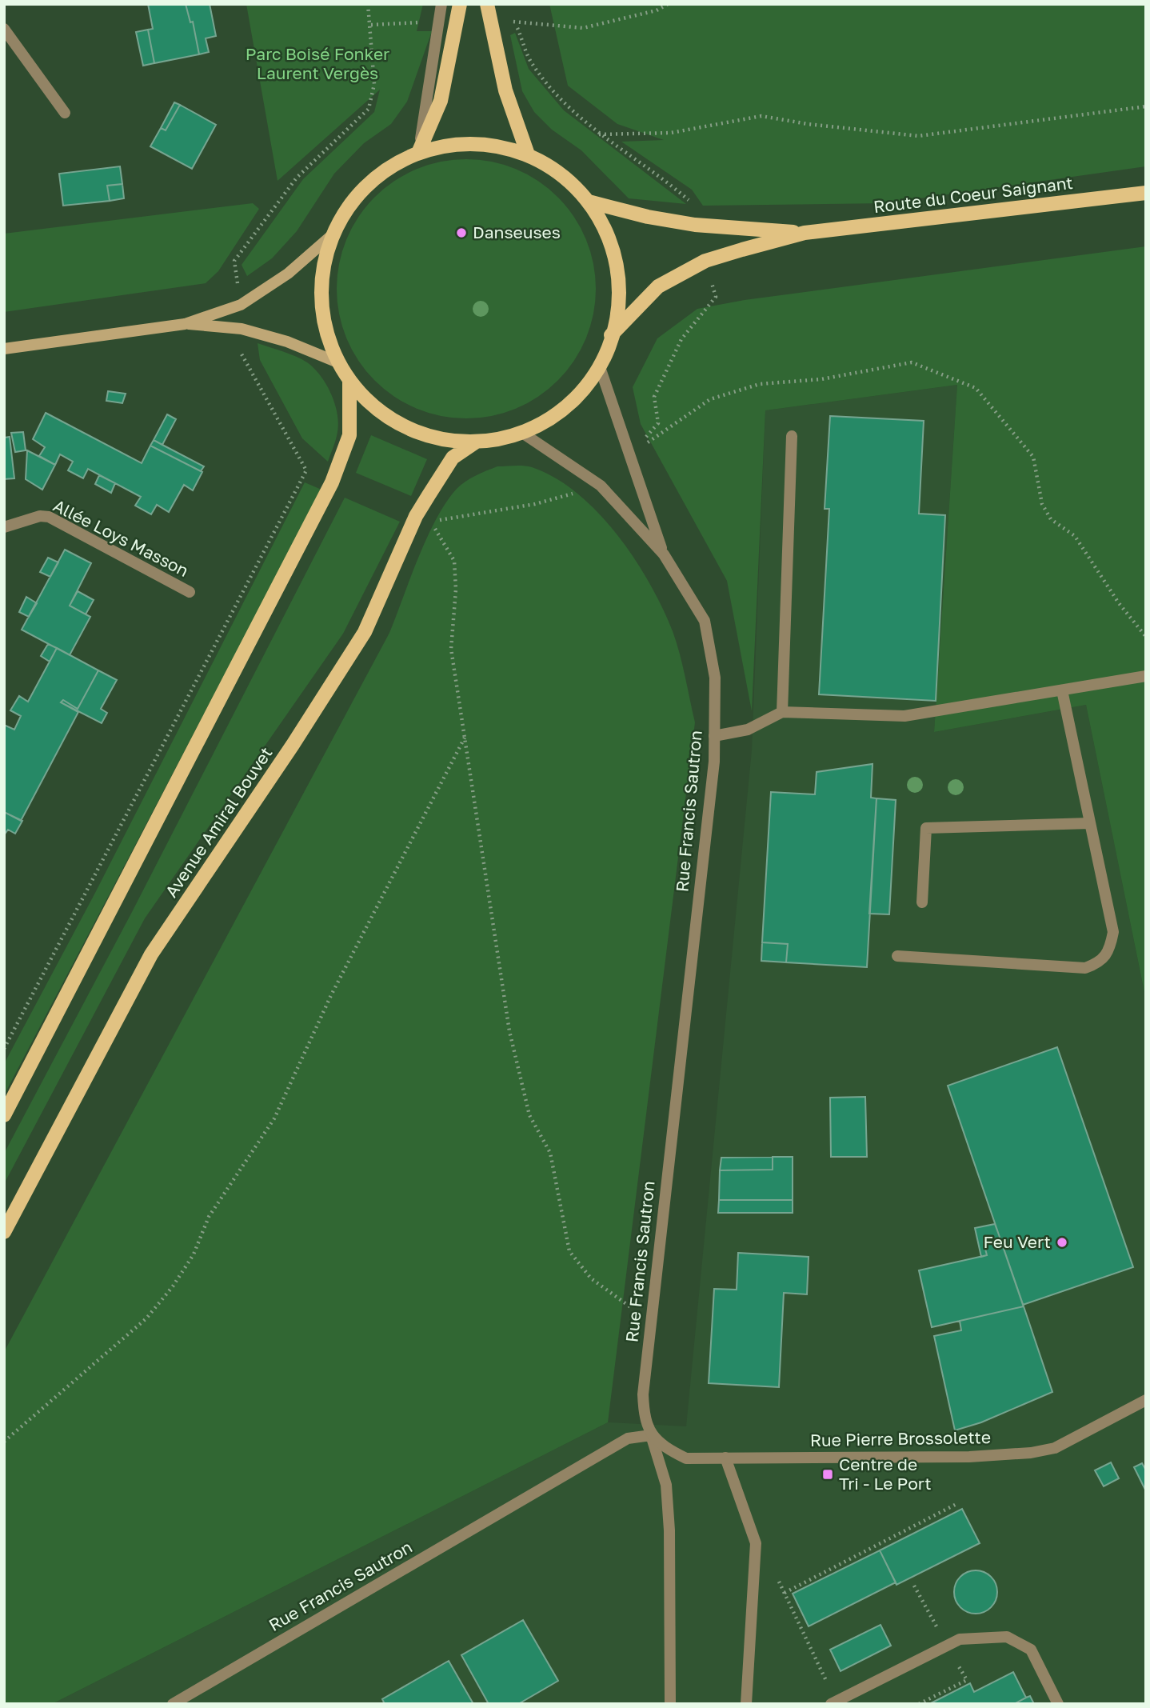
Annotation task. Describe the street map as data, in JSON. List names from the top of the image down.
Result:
{
  "streets": {
    "main road": ["Route du Coeur Saignant", "Avenue Amiral Bouvet"],
    "street": ["Allée Loys Masson", "Rue Francis Sautron", "Rue Pierre Brossolette"]
  },
  "crossings": [
    ["Rue Francis Sautron", "Rue Pierre Brossolette"]
  ],
  "parks": ["Parc Boisé Fonker Laurent Vergès"],
  "places": {
    "other": ["Danseuses", "Feu Vert"],
    "transit": ["Centre de Tri - Le Port"]
  }
}
